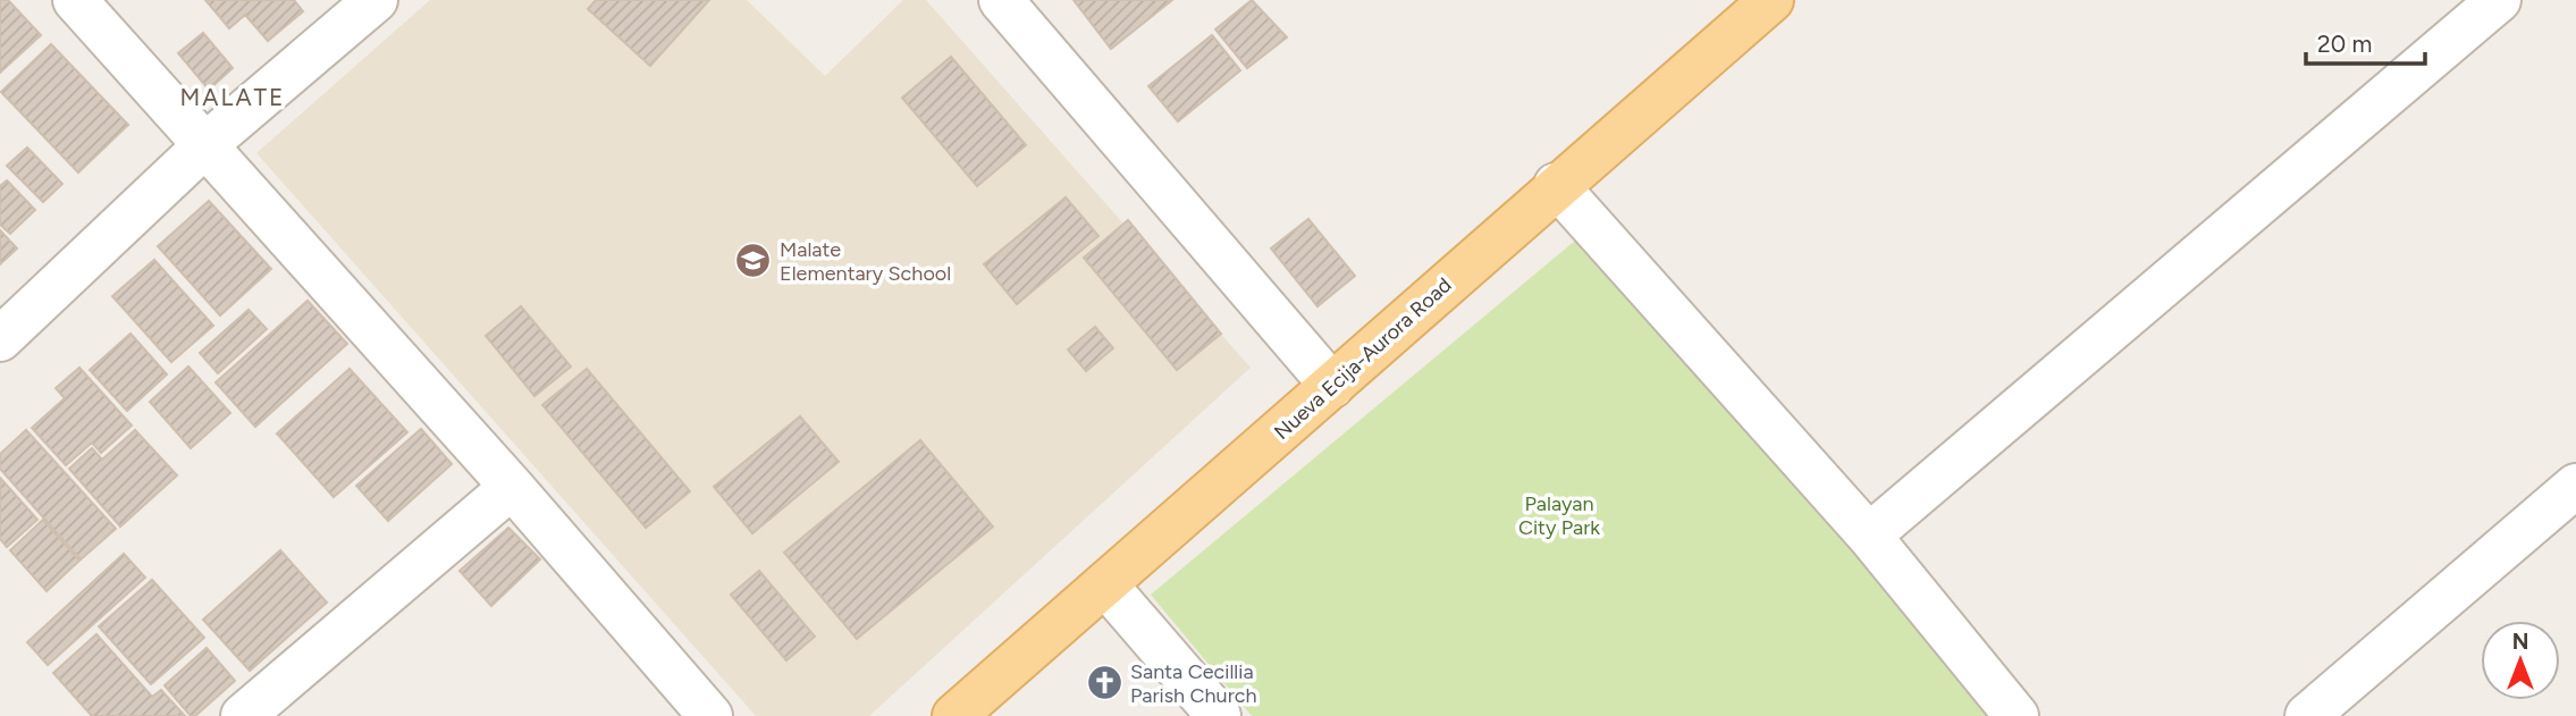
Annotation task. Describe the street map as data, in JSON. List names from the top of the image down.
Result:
{
  "streets": {
    "main road": ["Nueva Ecija-Aurora Road"]
  },
  "districts": ["MALATE"],
  "parks": ["Palayan City Park"],
  "places": {
    "school or university": ["Malate Elementary School"],
    "church": ["Santa Cecillia Parish Church"]
  },
  "scale_bar": "20 m",
  "north": "top"
}
